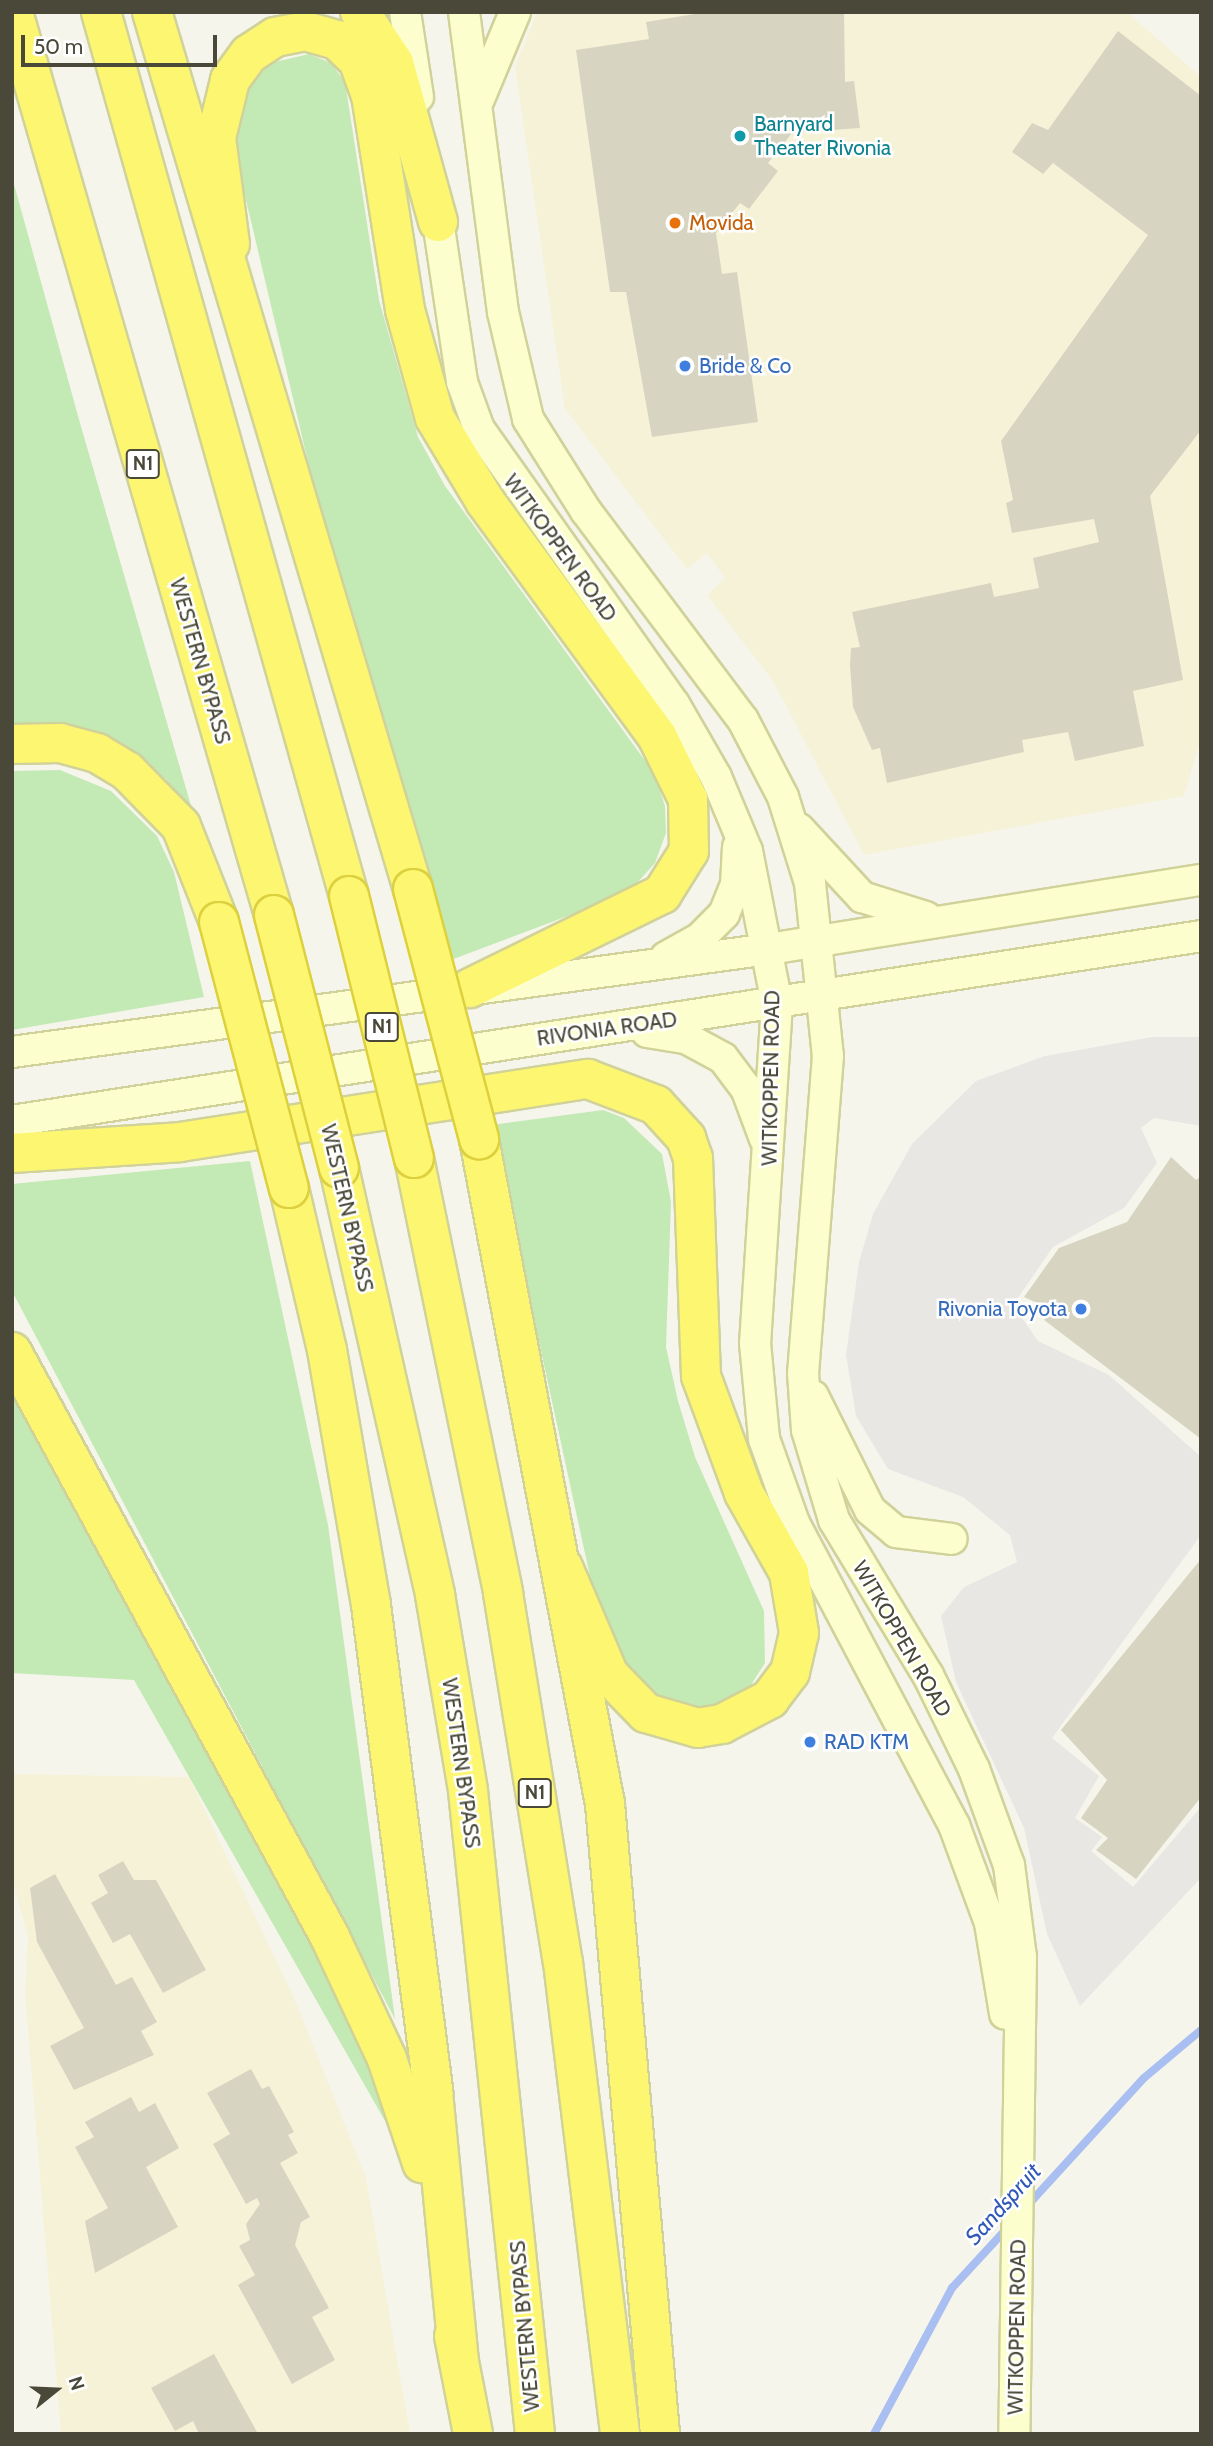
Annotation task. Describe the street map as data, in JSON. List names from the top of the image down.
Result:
{
  "streets": {
    "highway": ["N1", "WESTERN BYPASS"],
    "main road": ["WITKOPPEN ROAD", "RIVONIA ROAD"]
  },
  "crossings": [
    ["WITKOPPEN ROAD", "RIVONIA ROAD"]
  ],
  "water": ["Sandspruit"],
  "places": [
    "Barnyard Theater Rivonia",
    "Movida",
    "Bride & Co",
    "Rivonia Toyota",
    "RAD KTM"
  ],
  "scale_bar": "50 m",
  "north": "right"
}
